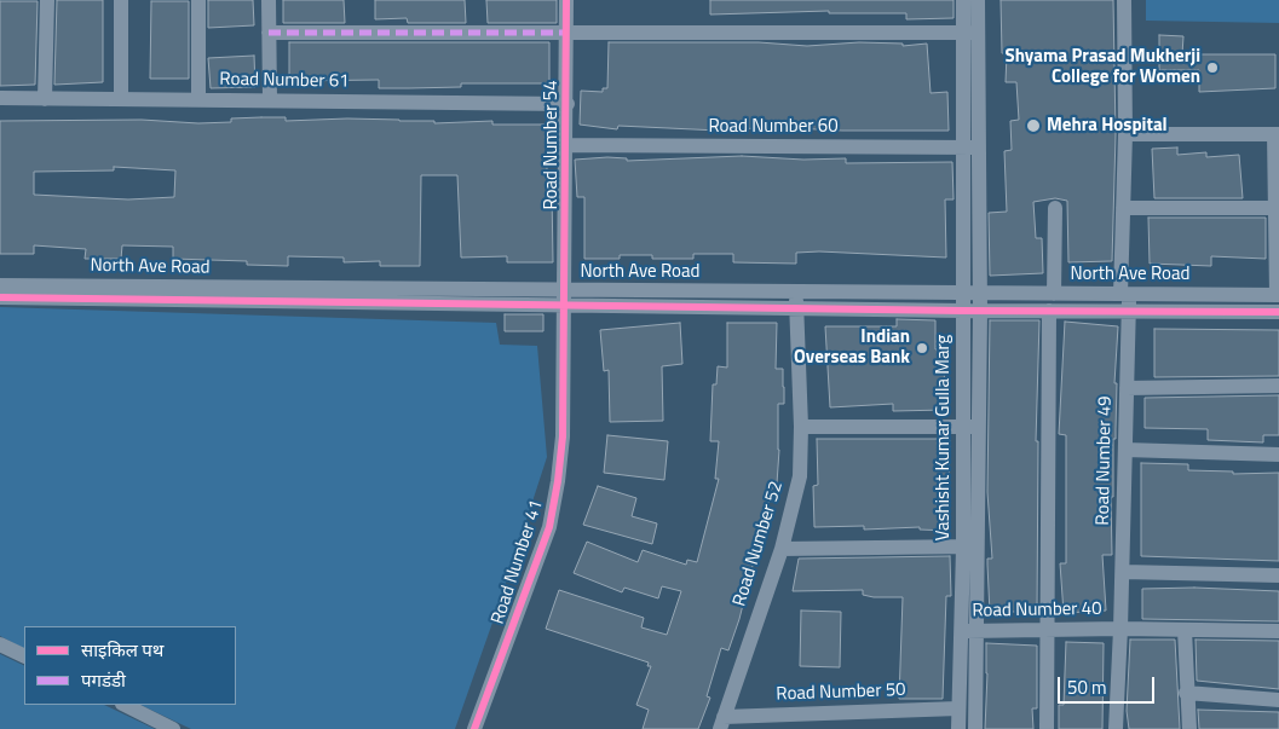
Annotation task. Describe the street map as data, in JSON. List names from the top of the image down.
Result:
{
  "streets": {
    "street": [
      "Road Number 61",
      "Road Number 60",
      "Road Number 54",
      "North Ave Road",
      "Vashisht Kumar Gulla Marg",
      "Road Number 49",
      "Road Number 52",
      "Road Number 41",
      "Road Number 40",
      "Road Number 50"
    ]
  },
  "crossings": [
    ["Road Number 61", "Road Number 54"],
    ["Road Number 60", "Road Number 54"],
    ["Road Number 60", "Vashisht Kumar Gulla Marg"],
    ["Road Number 54", "North Ave Road"],
    ["Road Number 54", "Road Number 41"],
    ["North Ave Road", "Vashisht Kumar Gulla Marg"],
    ["North Ave Road", "Road Number 49"],
    ["North Ave Road", "Road Number 52"],
    ["North Ave Road", "Road Number 41"],
    ["Vashisht Kumar Gulla Marg", "Road Number 40"],
    ["Vashisht Kumar Gulla Marg", "Road Number 50"],
    ["Road Number 49", "Road Number 40"],
    ["Road Number 52", "Road Number 50"]
  ],
  "places": ["Shyama Prasad Mukherji College for Women", "Mehra Hospital", "Indian Overseas Bank"],
  "legend": ["साइकिल पथ", "पगडंडी"],
  "scale_bar": "50 m"
}
